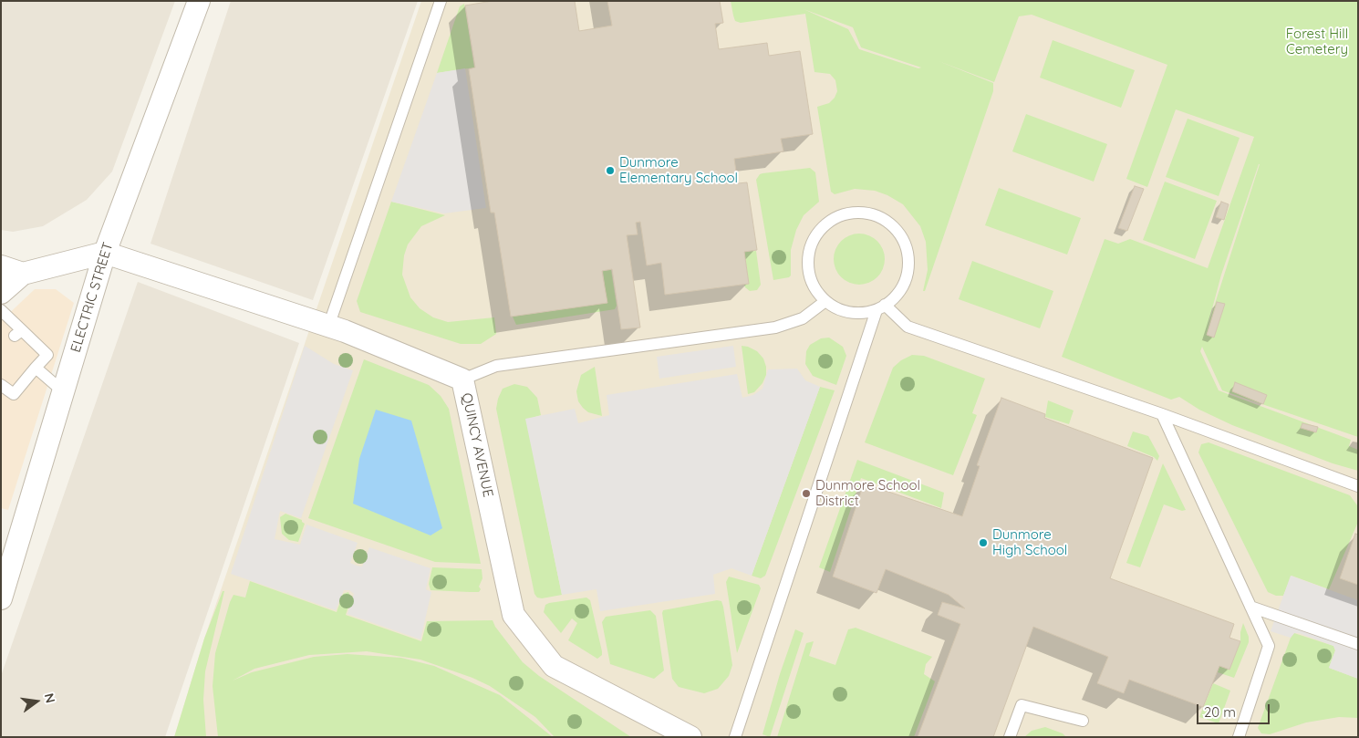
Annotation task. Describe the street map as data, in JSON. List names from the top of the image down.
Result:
{
  "streets": {
    "street": ["ELECTRIC STREET", "QUINCY AVENUE"]
  },
  "crossings": [
    ["ELECTRIC STREET", "QUINCY AVENUE"]
  ],
  "parks": ["Forest Hill Cemetery"],
  "places": ["Dunmore Elementary School", "Dunmore School District", "Dunmore High School"],
  "scale_bar": "20 m",
  "north": "right"
}
